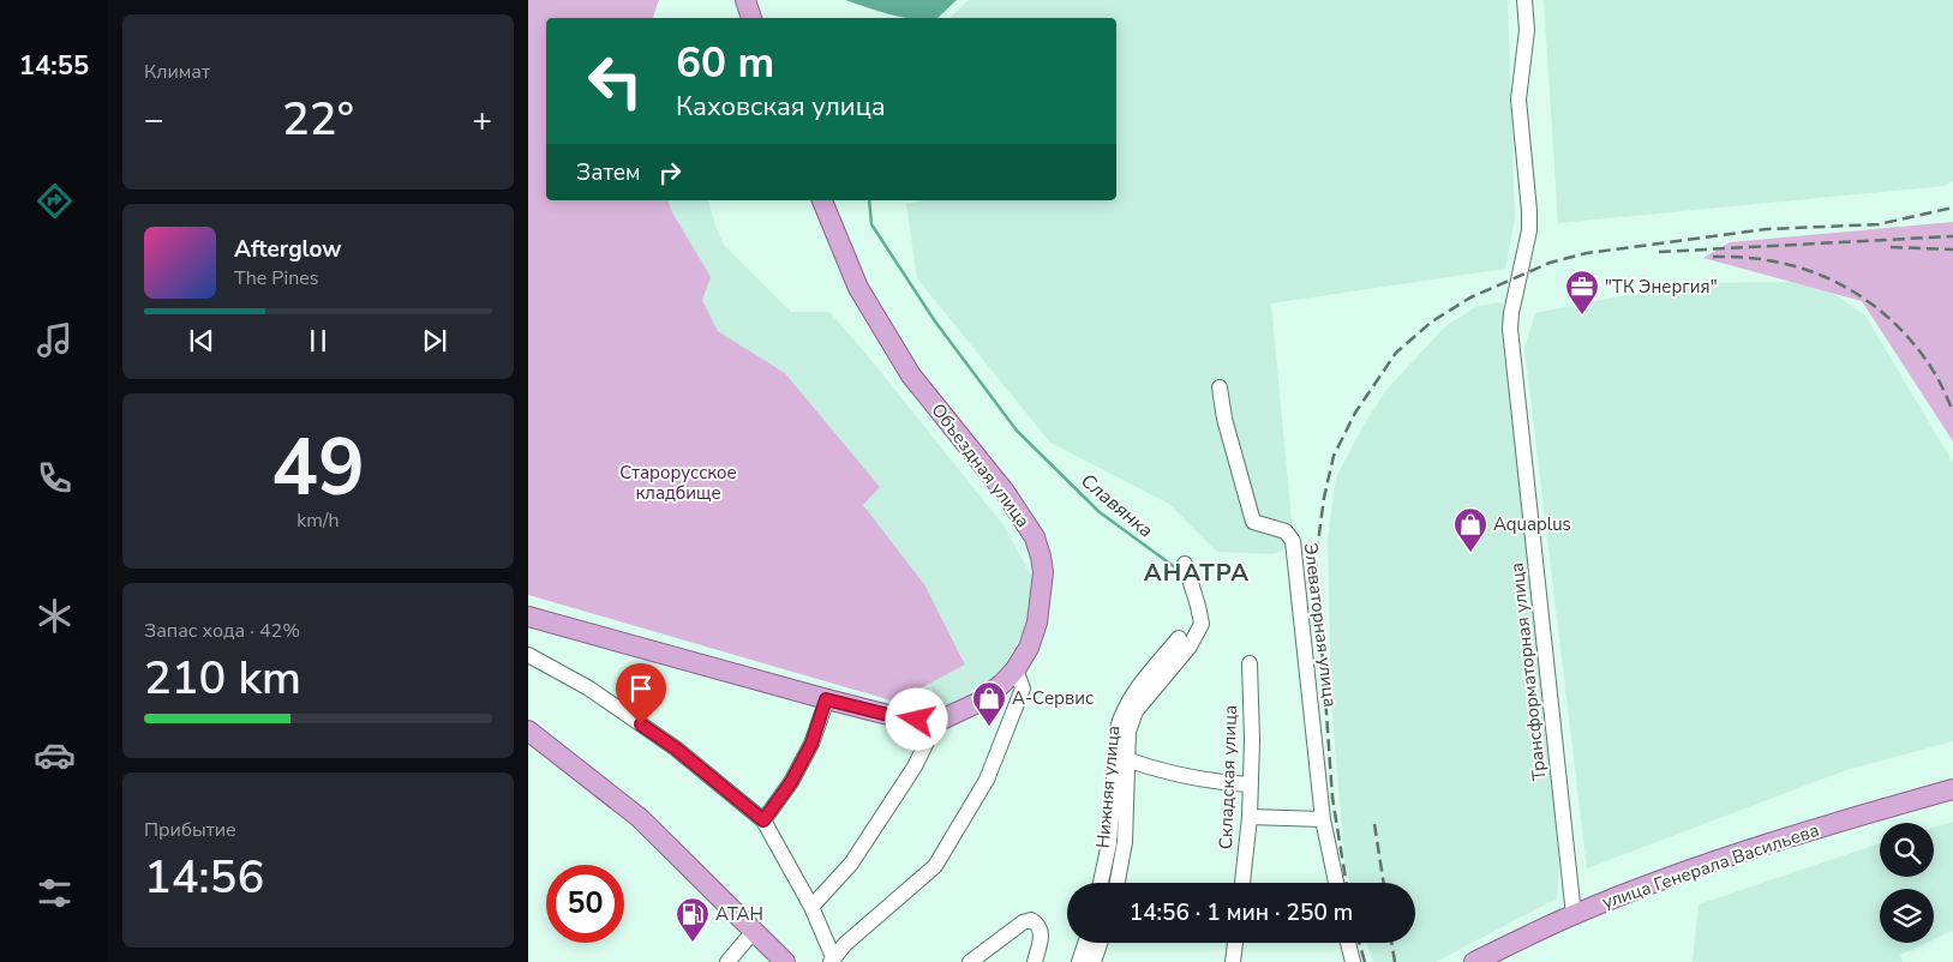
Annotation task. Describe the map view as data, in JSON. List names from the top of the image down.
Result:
{
  "streets": {
    "main road": ["Объездная улица", "улица Генерала Васильева"],
    "street": [
      "Элеваторная улица",
      "Трансформаторная улица",
      "Складская улица",
      "Нижняя улица"
    ]
  },
  "crossings": [
    ["Трансформаторная улица", "улица Генерала Васильева"]
  ],
  "districts": ["АНАТРА"],
  "water": ["Славянка"],
  "parks": ["Старорусское кладбище"],
  "places": {
    "office": ["\"ТК Энергия\""],
    "shop": ["Aquaplus", "А-Сервис"],
    "fuel station": ["АТАН"]
  },
  "page": {
    "tabs": "14:55",
    "tile": [
      "Климат",
      ["49", "km/h"],
      ["Запас хода · 42%", "210 km"],
      ["Прибытие", "14:56"]
    ],
    "turn": ["60 m", "Каховская улица"],
    "heat": ["−", "22°", "+"],
    "then": "Затем",
    "song": ["Afterglow", "The Pines"],
    "limit": "50",
    "trip": "14:56 · 1 мин · 250 m"
  }
}
